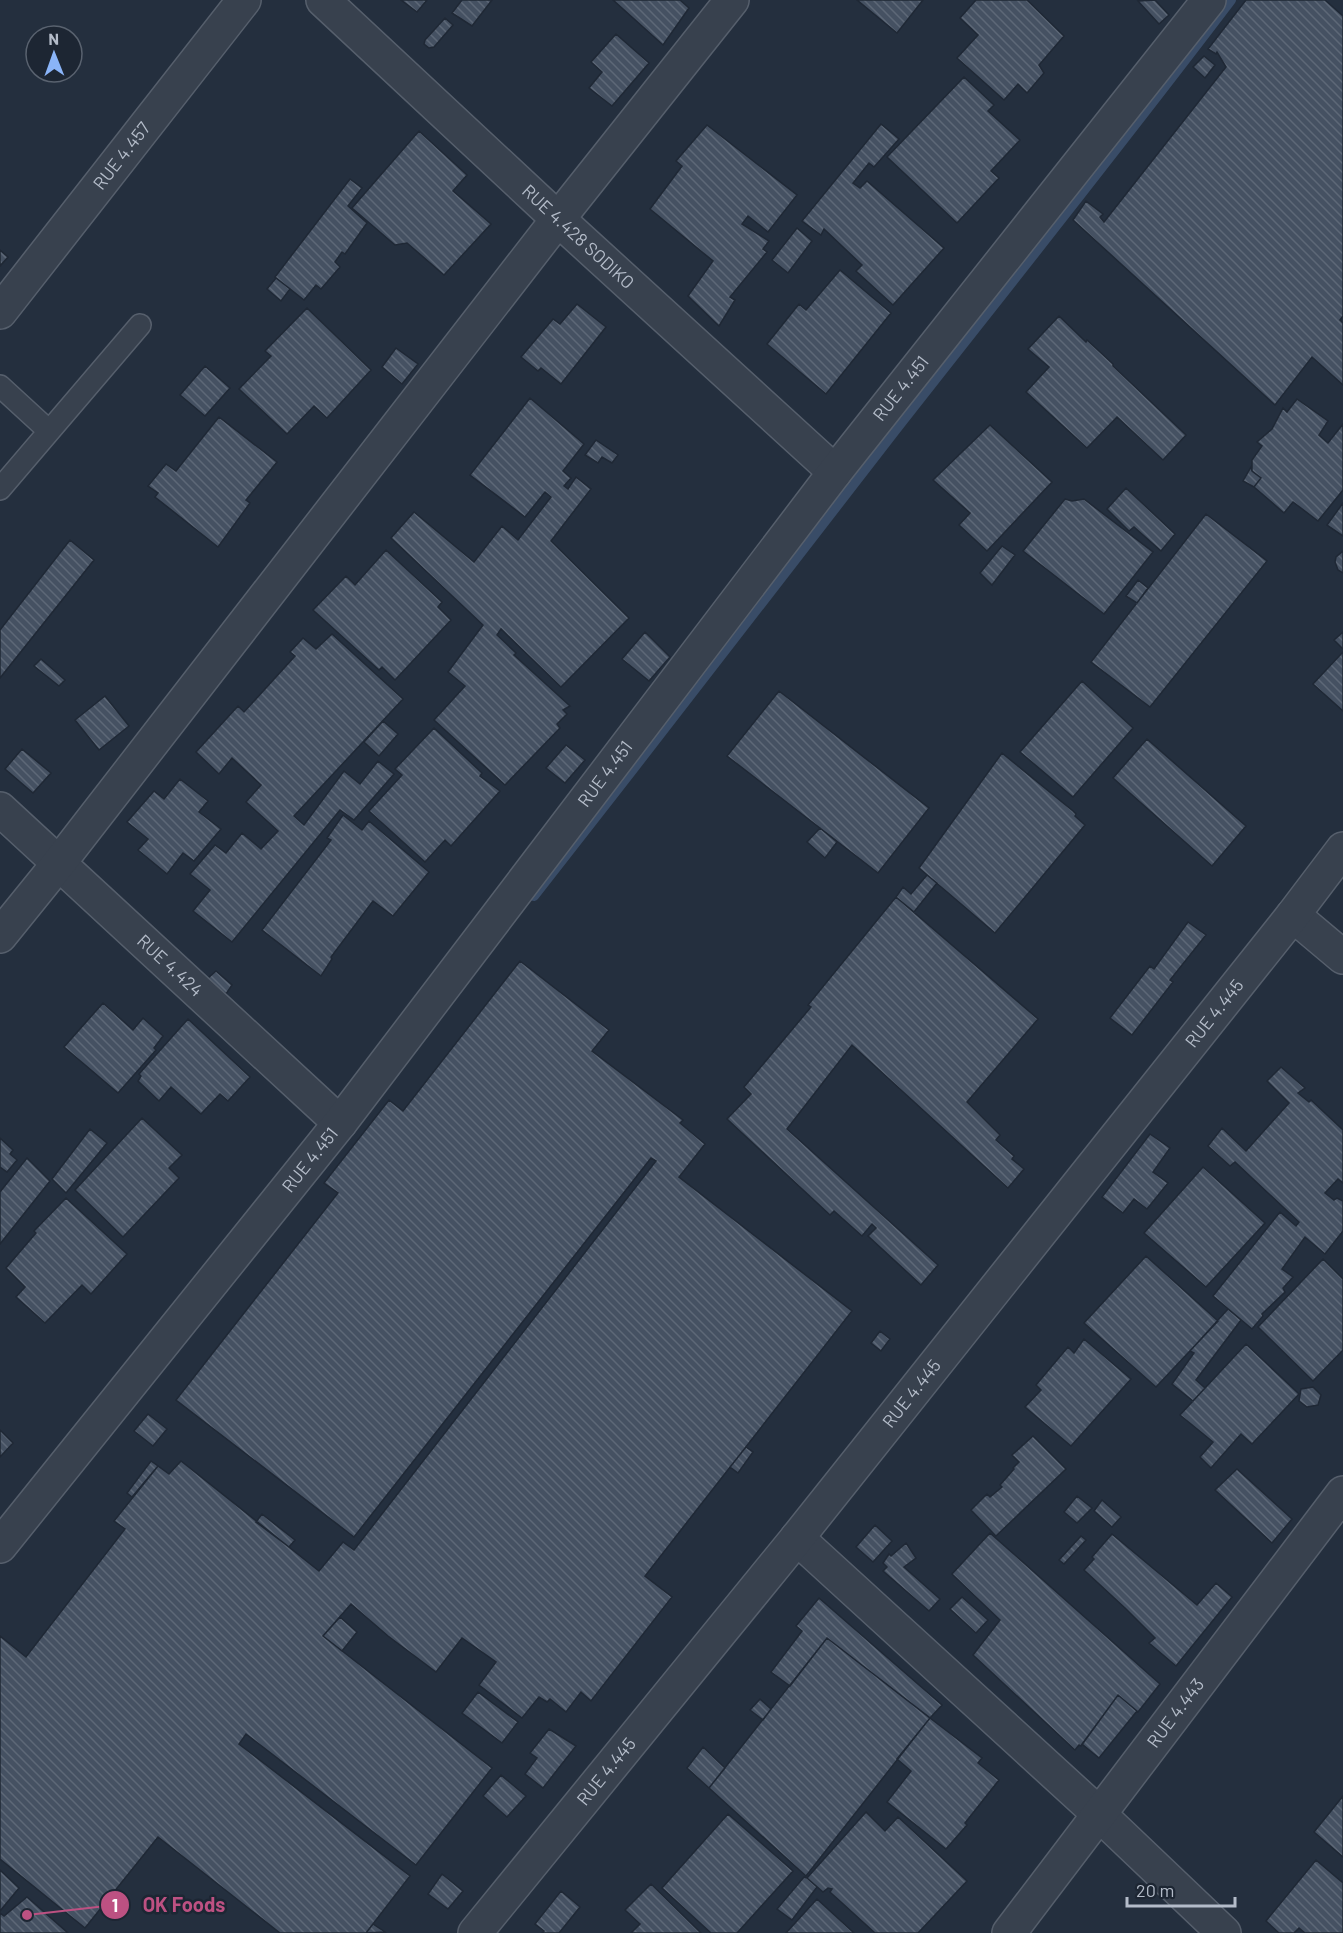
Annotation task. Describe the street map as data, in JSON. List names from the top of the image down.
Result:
{
  "streets": {
    "street": [
      "RUE 4.457",
      "RUE 4.428 SODIKO",
      "RUE 4.451",
      "RUE 4.424",
      "RUE 4.445",
      "RUE 4.443"
    ]
  },
  "crossings": [
    ["RUE 4.428 SODIKO", "RUE 4.451"],
    ["RUE 4.451", "RUE 4.424"]
  ],
  "places": ["OK Foods"],
  "scale_bar": "20 m",
  "north": "top"
}
